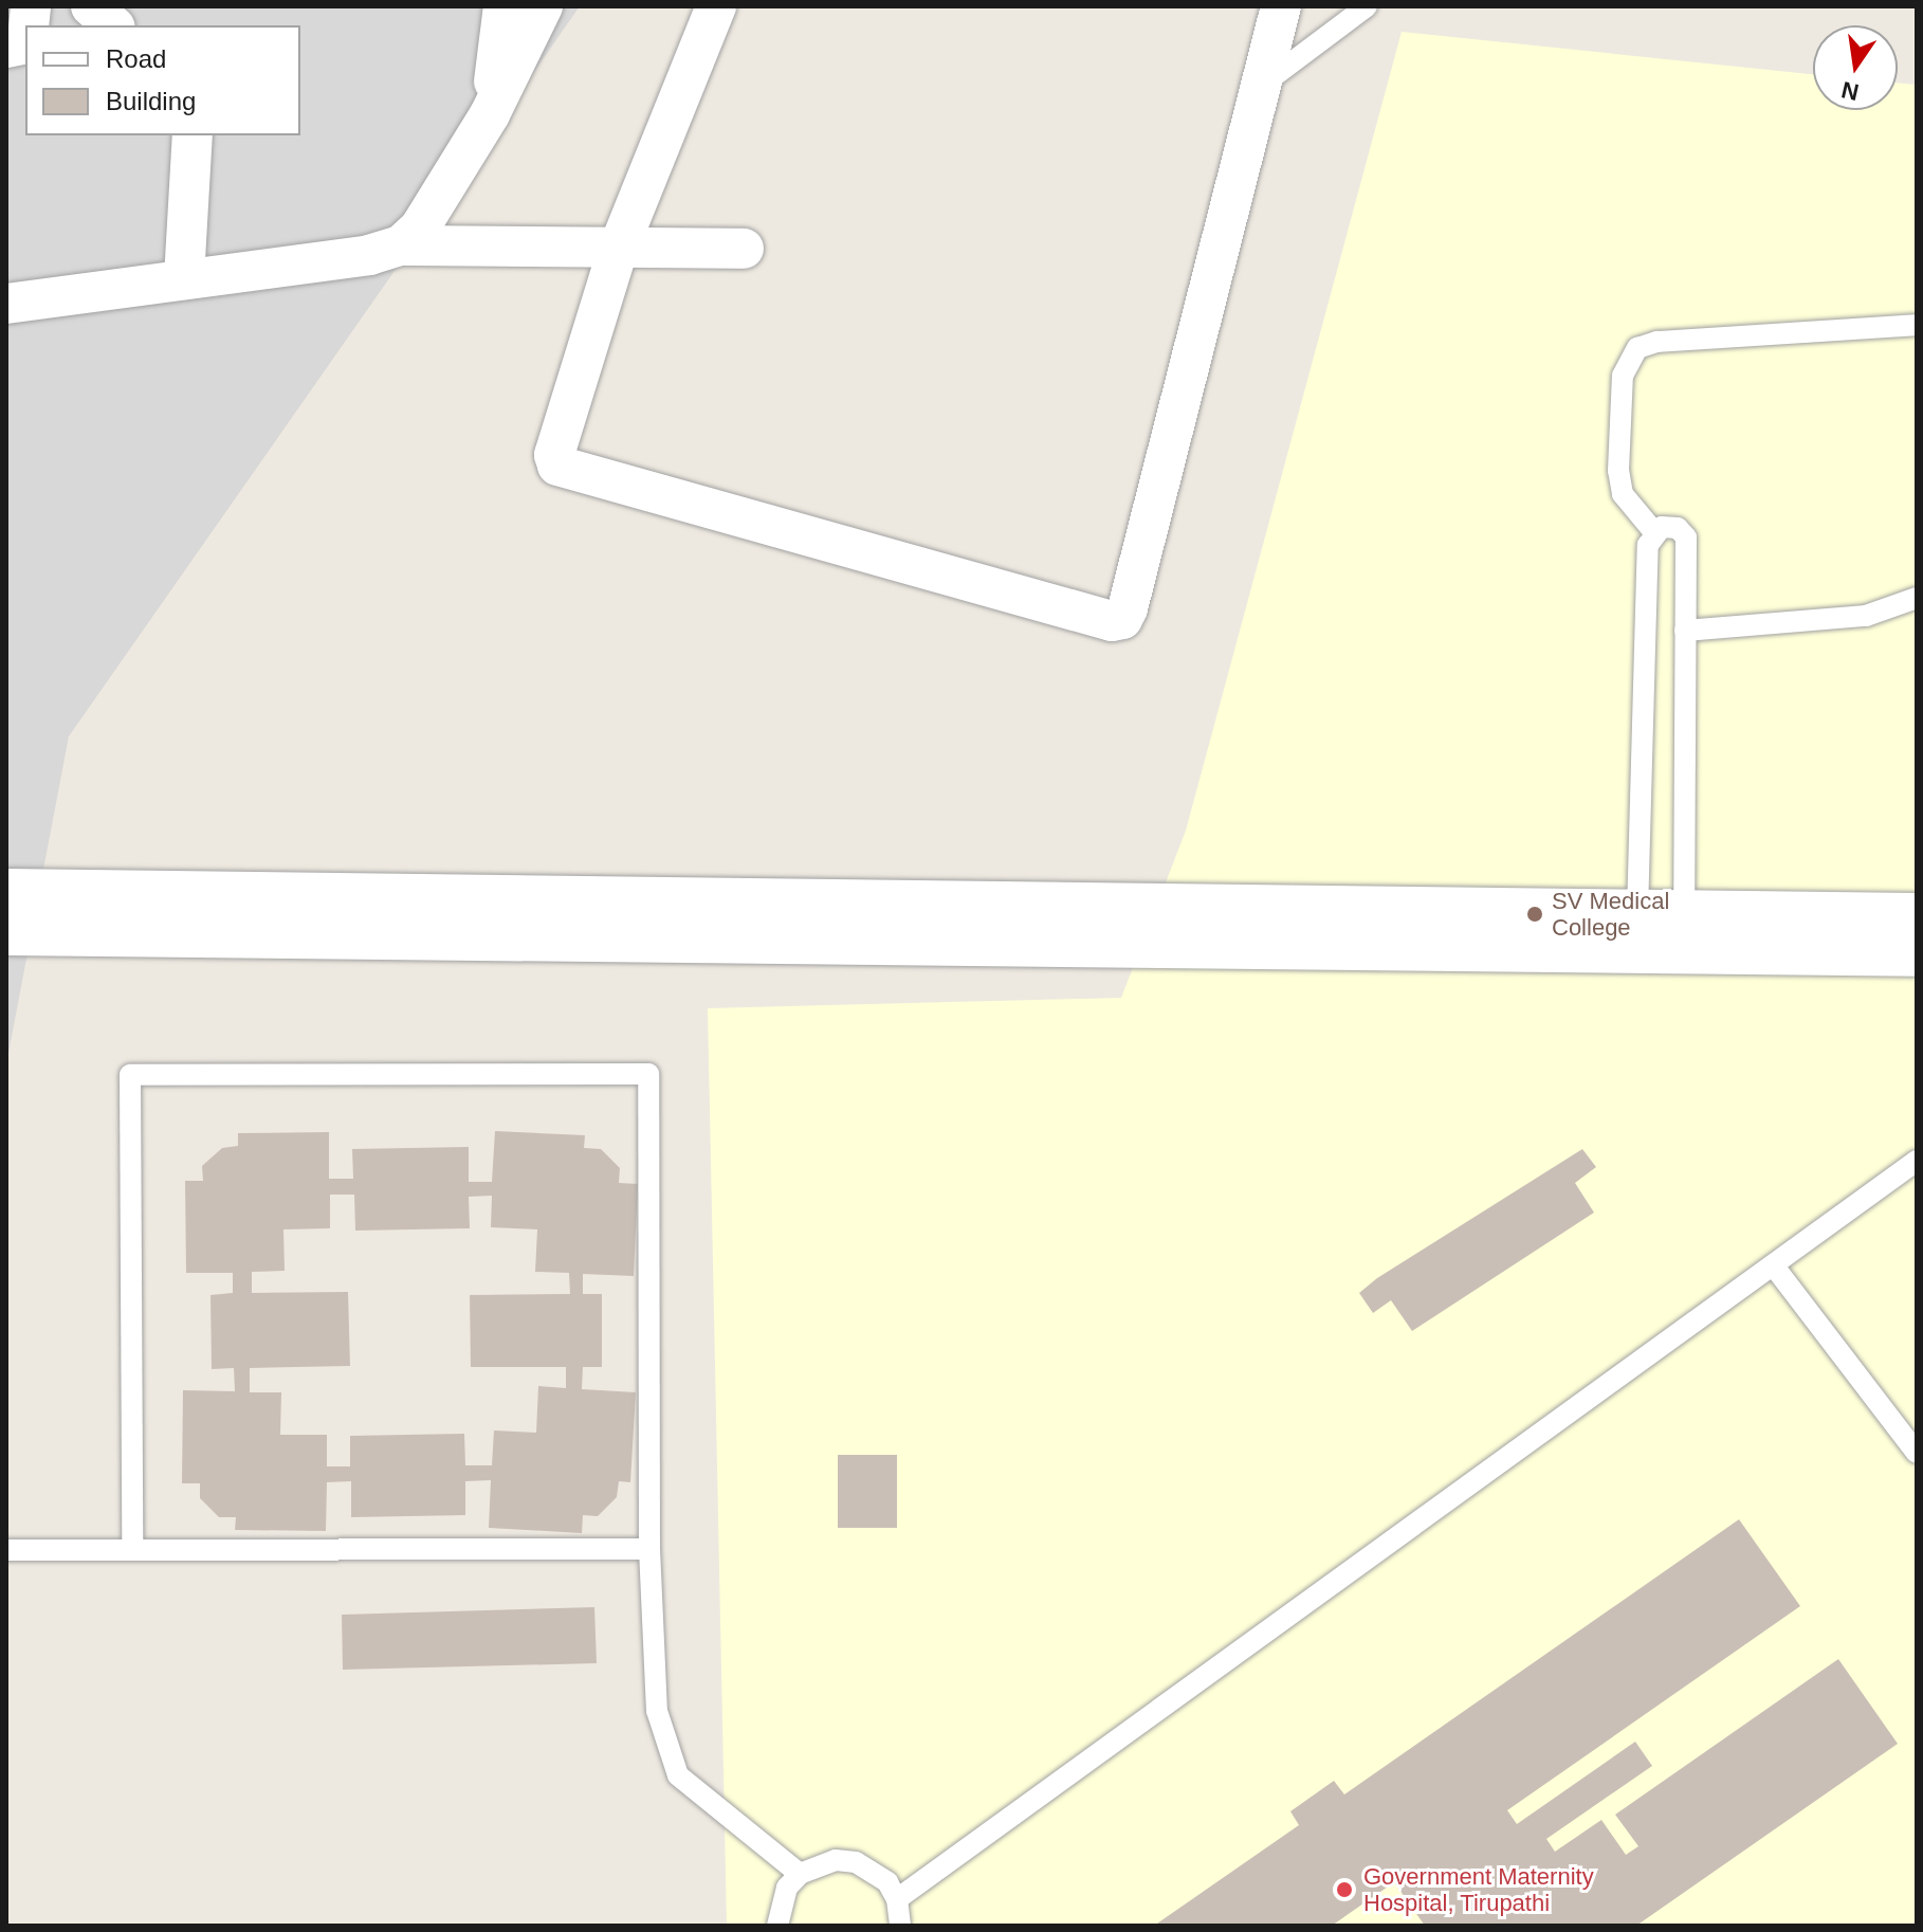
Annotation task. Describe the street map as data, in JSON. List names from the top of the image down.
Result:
{
  "places": ["SV Medical College", "Government Maternity Hospital, Tirupathi"],
  "legend": ["Road", "Building"],
  "north": "bottom"
}
